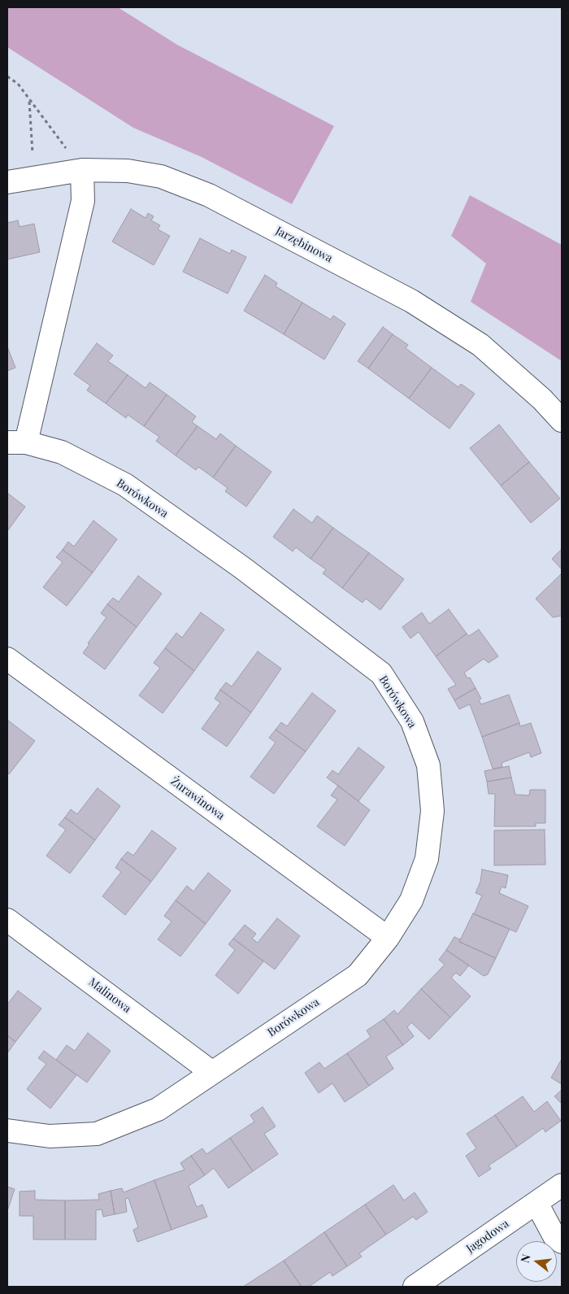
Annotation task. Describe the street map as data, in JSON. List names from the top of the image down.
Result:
{
  "streets": {
    "street": [
      "Jarzębinowa",
      "Borówkowa",
      "Żurawinowa",
      "Malinowa",
      "Jagodowa"
    ]
  },
  "crossings": [
    ["Borówkowa", "Żurawinowa"],
    ["Borówkowa", "Malinowa"]
  ],
  "north": "left"
}
